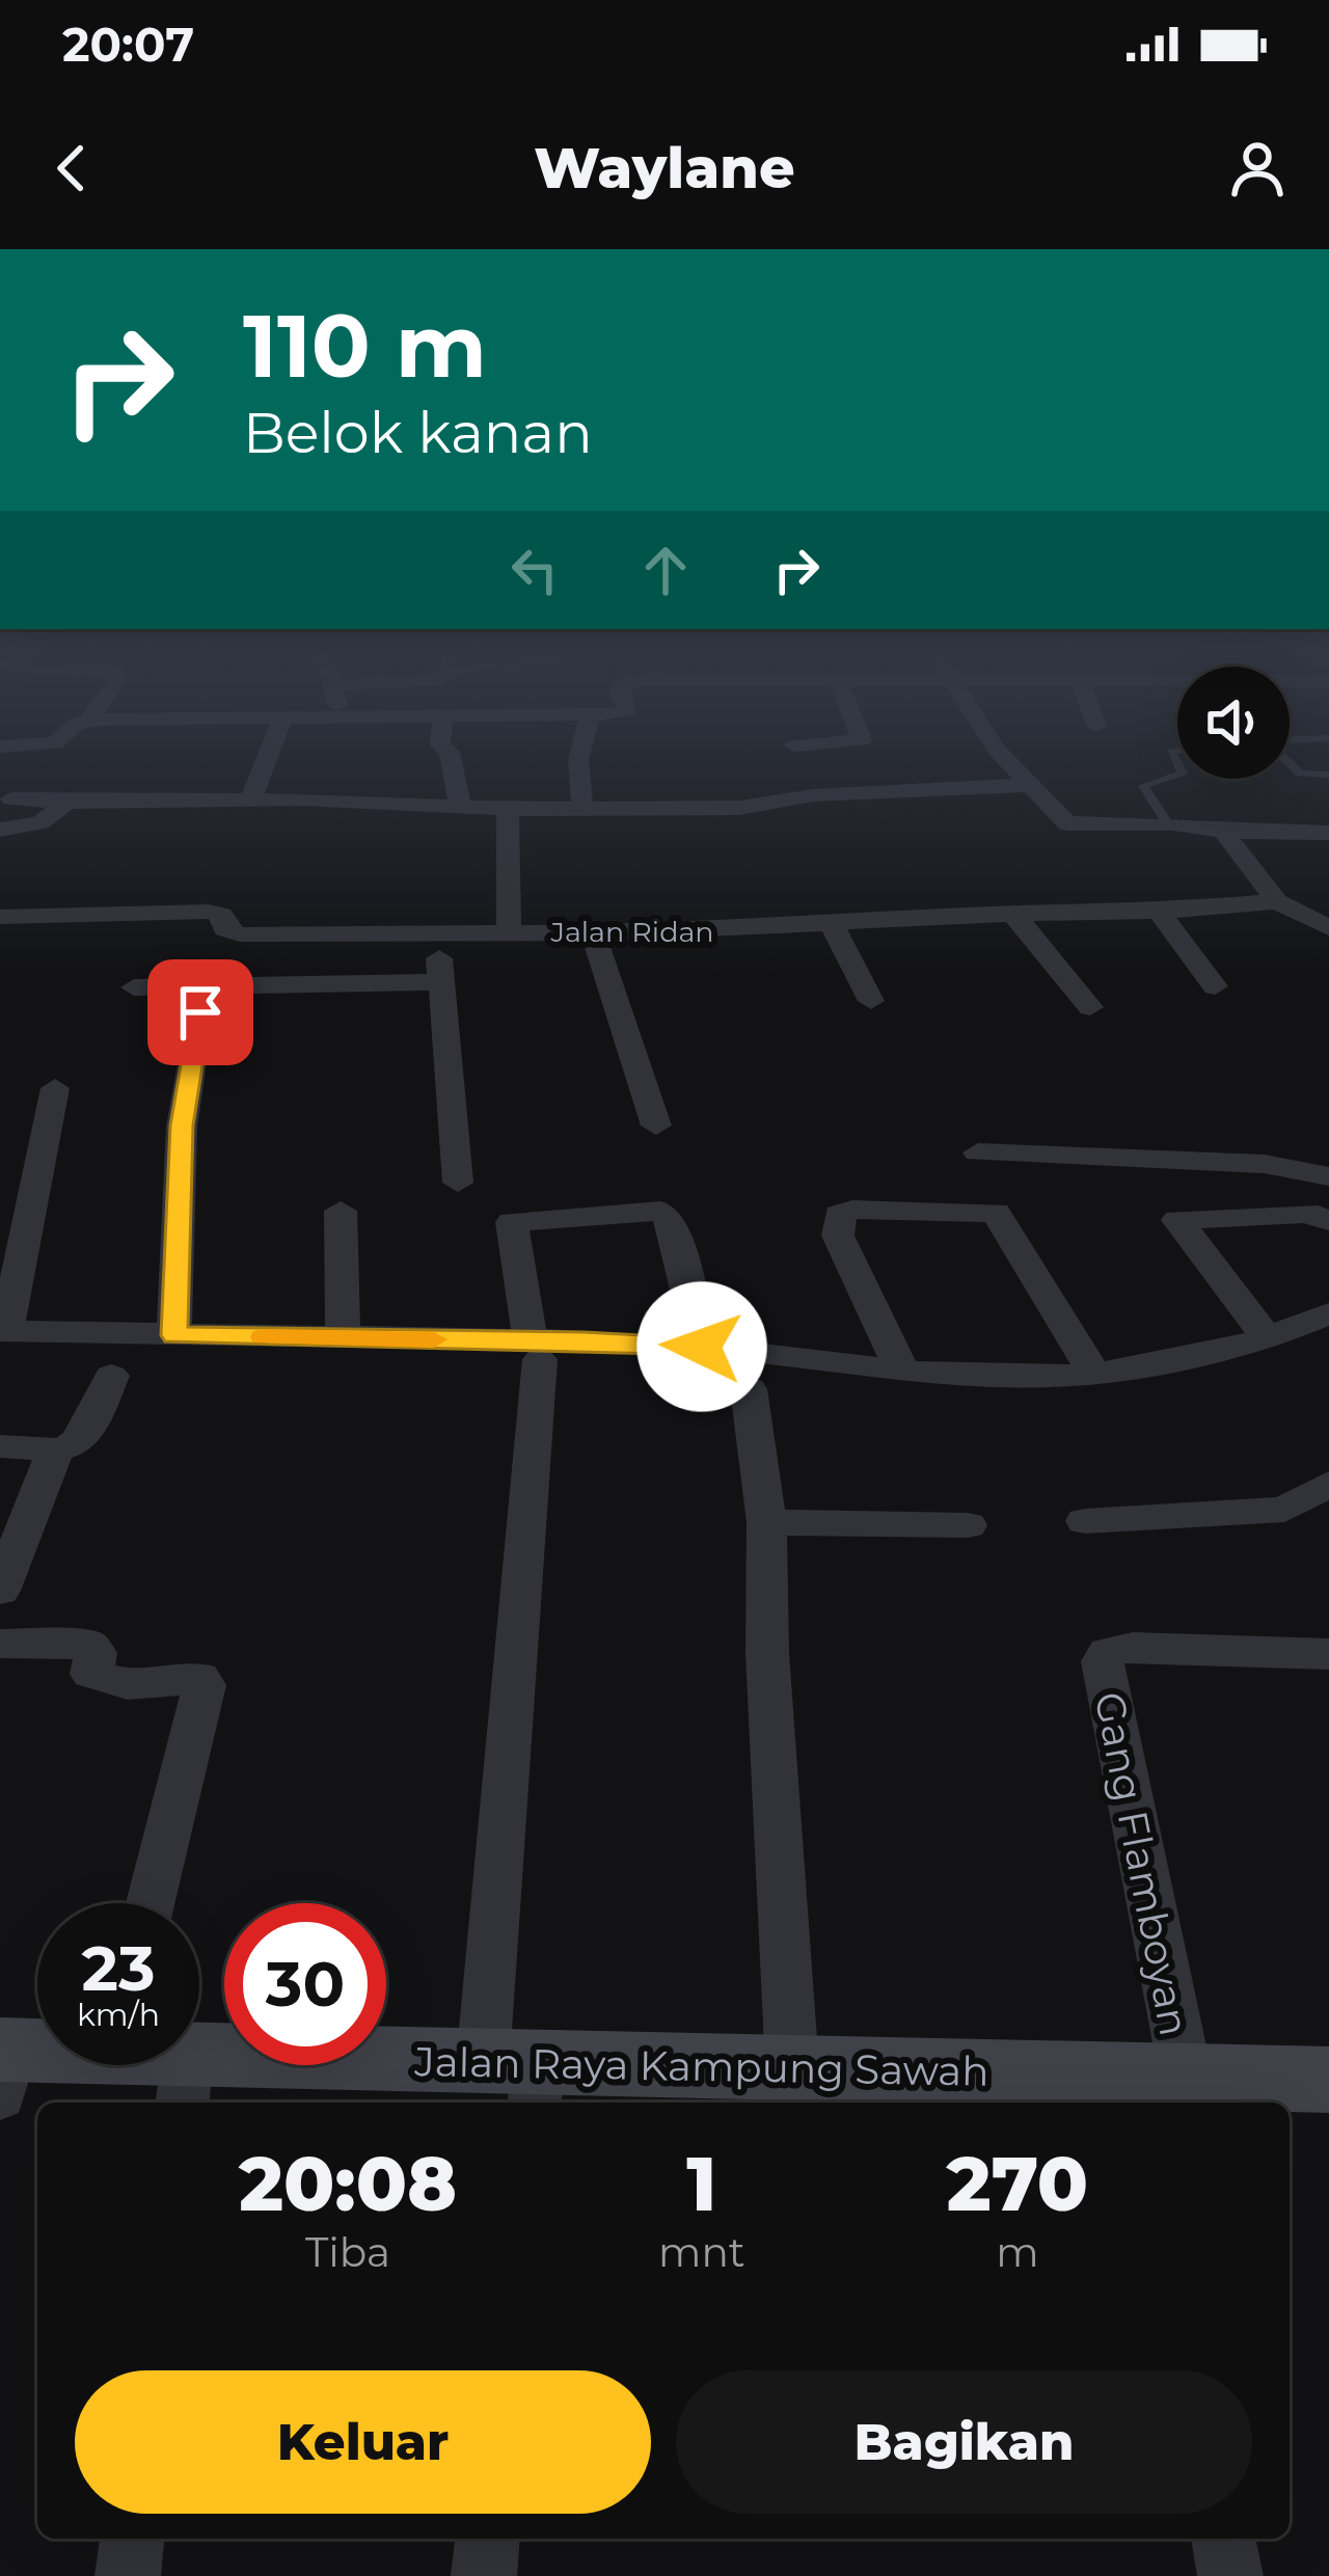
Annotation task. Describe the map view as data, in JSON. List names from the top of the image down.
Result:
{
  "streets": {
    "street": ["Jalan Ridan", "Gang Flamboyan", "Jalan Raya Kampung Sawah"]
  },
  "crossings": [
    ["Gang Flamboyan", "Jalan Raya Kampung Sawah"]
  ],
  "page": {
    "status": "20:07",
    "header": "Waylane",
    "turn": ["110 m", "Belok kanan"],
    "speed": "23 km/h",
    "limit": "30",
    "eta": [
      "20:08",
      "Tiba",
      "1",
      "mnt",
      "270",
      "m"
    ],
    "buttons": ["Keluar", "Bagikan"]
  }
}
